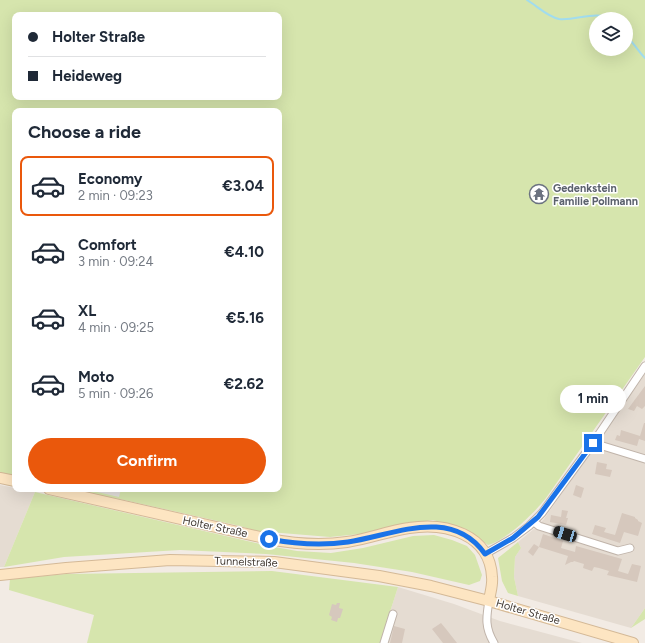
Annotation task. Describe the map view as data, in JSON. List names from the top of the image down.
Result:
{
  "streets": {
    "main road": ["Holter Straße", "Tunnelstraße"]
  },
  "crossings": [
    ["Holter Straße", "Tunnelstraße"]
  ],
  "places": {
    "temple": ["Gedenkstein Familie Pollmann"]
  },
  "page": {
    "banner": ["Holter Straße", "Heideweg"],
    "heading": "Choose a ride",
    "list": [
      {
        "name": "Economy",
        "note": "2 min · 09:23",
        "value": "€3.04"
      },
      {
        "name": "Comfort",
        "note": "3 min · 09:24",
        "value": "€4.10"
      },
      {
        "name": "XL",
        "note": "4 min · 09:25",
        "value": "€5.16"
      },
      {
        "name": "Moto",
        "note": "5 min · 09:26",
        "value": "€2.62"
      }
    ],
    "bubble": "1 min",
    "buttons": "Confirm"
  }
}
